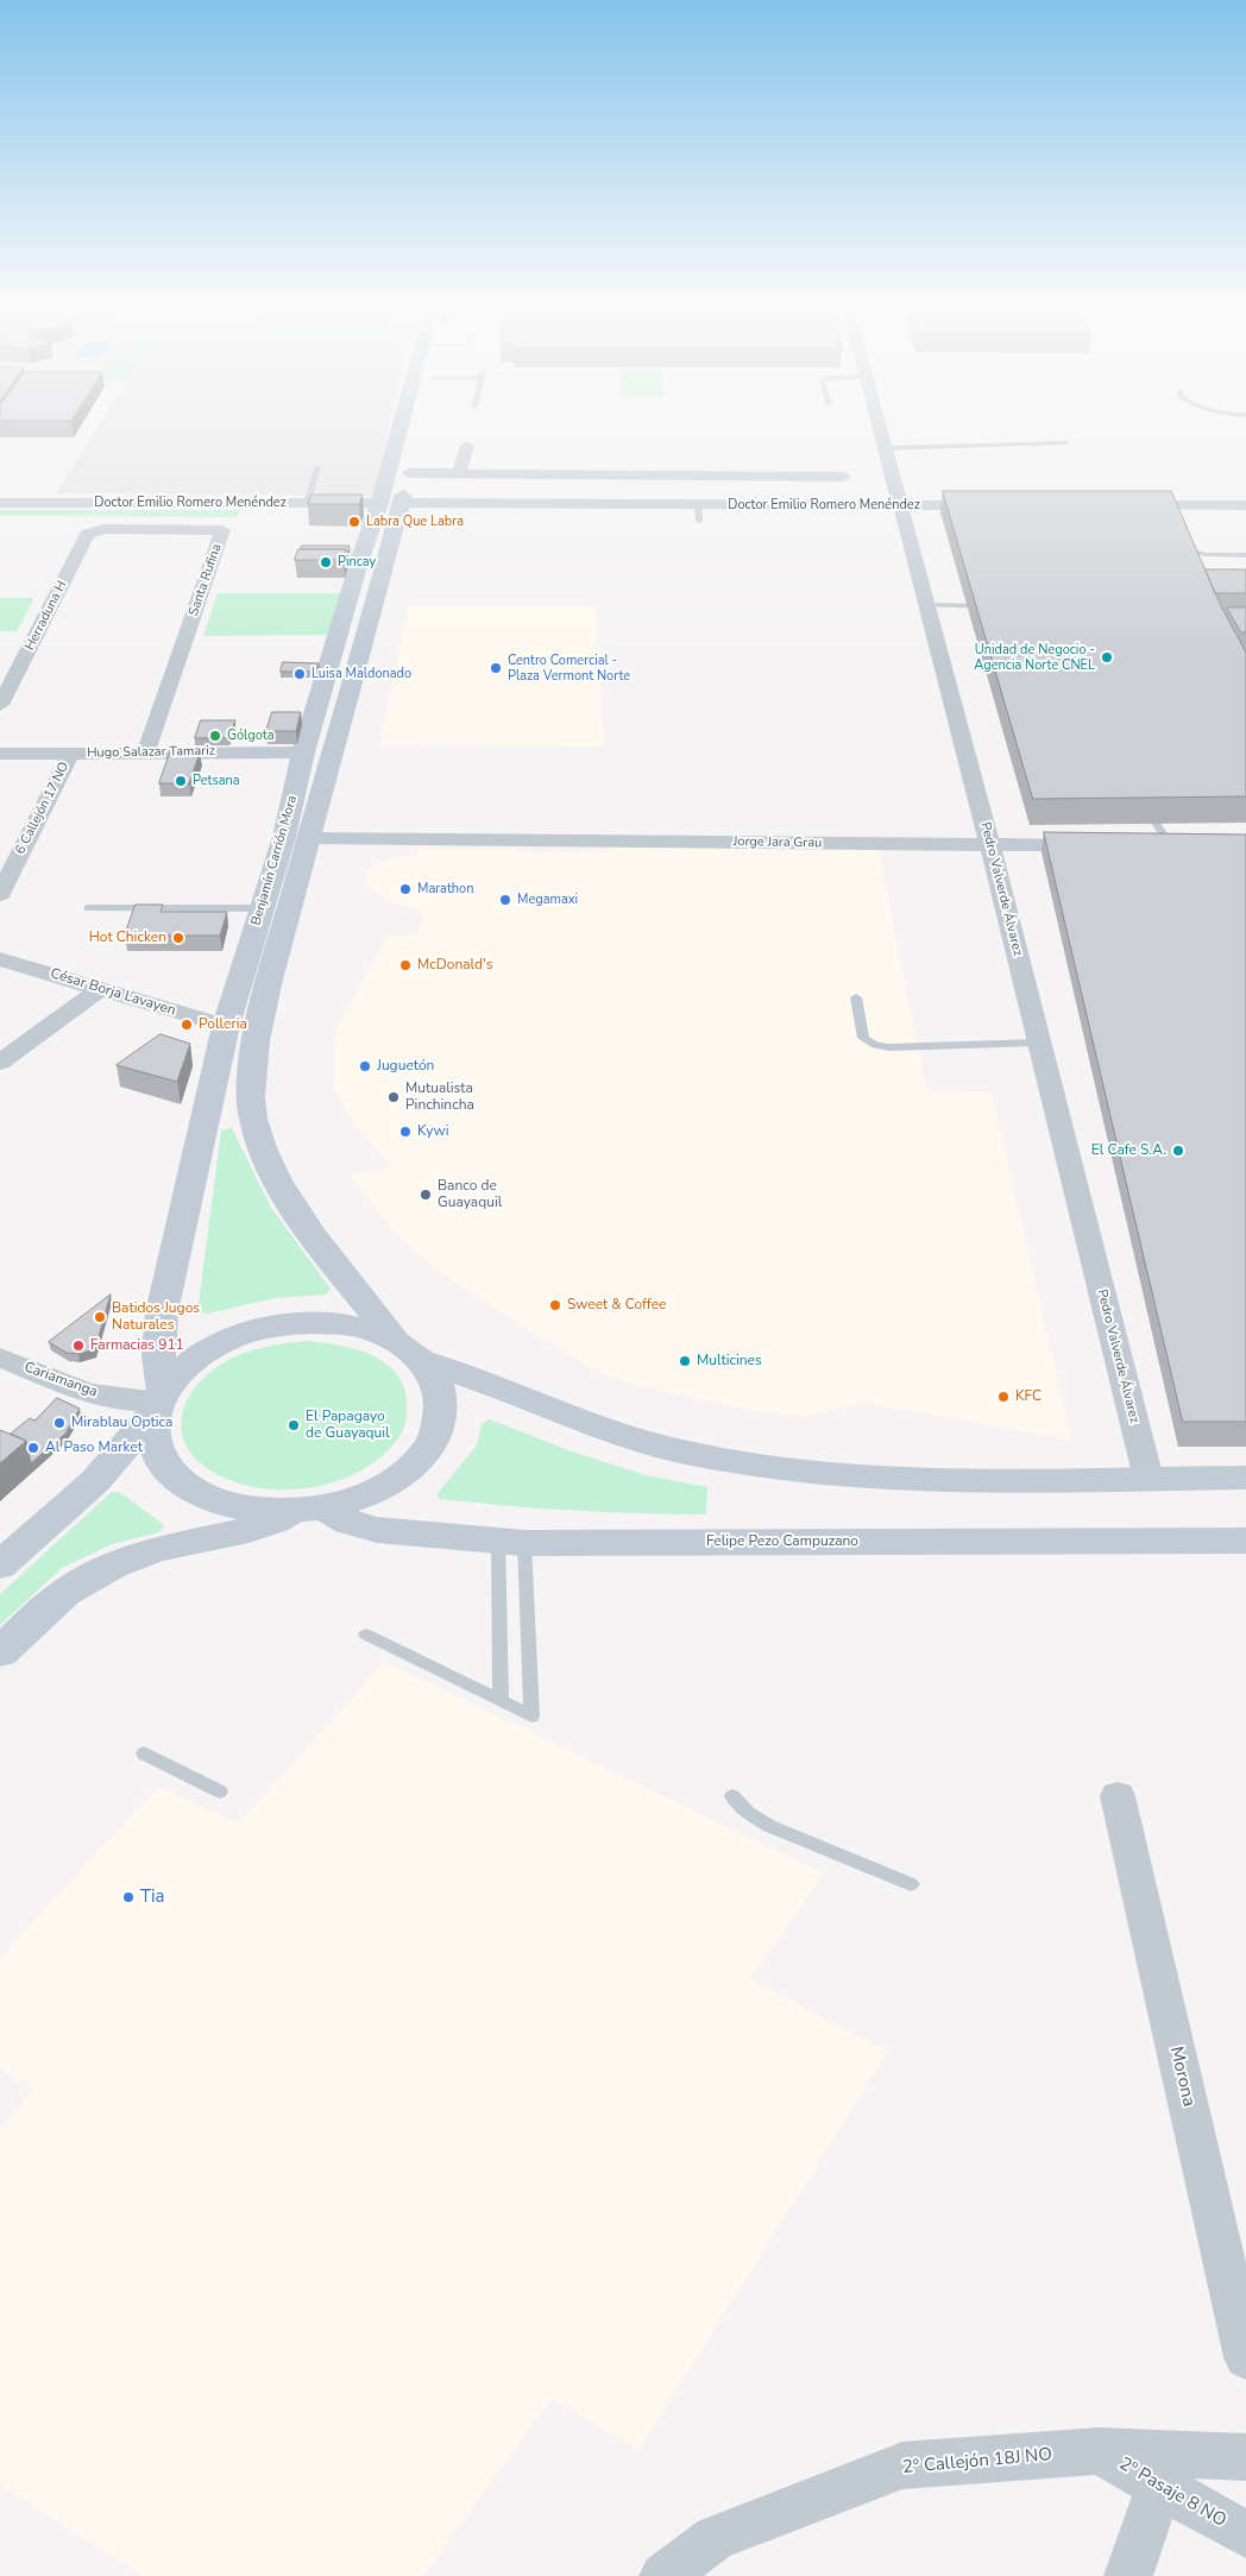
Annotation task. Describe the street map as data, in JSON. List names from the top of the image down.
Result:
{
  "streets": {
    "main road": ["Benjamín Carrión Mora", "Felipe Pezo Campuzano"],
    "street": [
      "Doctor Emilio Romero Menéndez",
      "Santa Rufina",
      "Herraduna H",
      "Hugo Salazar Tamariz",
      "6 Callejón 17 NO",
      "Jorge Jara Grau",
      "Pedro Valverde Álvarez",
      "César Borja Lavayen",
      "Cariamanga",
      "Morona",
      "2º Callejón 18J NO",
      "2º Pasaje 8 NO"
    ]
  },
  "crossings": [
    ["Doctor Emilio Romero Menéndez", "Benjamín Carrión Mora"],
    ["Doctor Emilio Romero Menéndez", "Pedro Valverde Álvarez"],
    ["Santa Rufina", "Herraduna H"],
    ["Santa Rufina", "Hugo Salazar Tamariz"],
    ["Hugo Salazar Tamariz", "6 Callejón 17 NO"],
    ["Hugo Salazar Tamariz", "Benjamín Carrión Mora"],
    ["Jorge Jara Grau", "Benjamín Carrión Mora"],
    ["Jorge Jara Grau", "Pedro Valverde Álvarez"],
    ["Benjamín Carrión Mora", "César Borja Lavayen"],
    ["Benjamín Carrión Mora", "Cariamanga"],
    ["Benjamín Carrión Mora", "Felipe Pezo Campuzano"],
    ["2º Callejón 18J NO", "2º Pasaje 8 NO"]
  ],
  "places": [
    "Labra Que Labra",
    "Pincay",
    "Unidad de Negocio - Agencia Norte CNEL",
    "Centro Comercial - Plaza Vermont Norte",
    "Luisa Maldonado",
    "Gólgota",
    "Petsana",
    "Marathon",
    "Megamaxi",
    "Hot Chicken",
    "McDonald's",
    "Polleria",
    "Juguetón",
    "Mutualista Pinchincha",
    "Kywi",
    "El Cafe S.A.",
    "Banco de Guayaquil",
    "Sweet & Coffee",
    "Batidos Jugos Naturales",
    "Farmacias 911",
    "Multicines",
    "KFC",
    "Mirablau Optica",
    "El Papagayo de Guayaquil",
    "Al Paso Market",
    "Tia"
  ]
}
